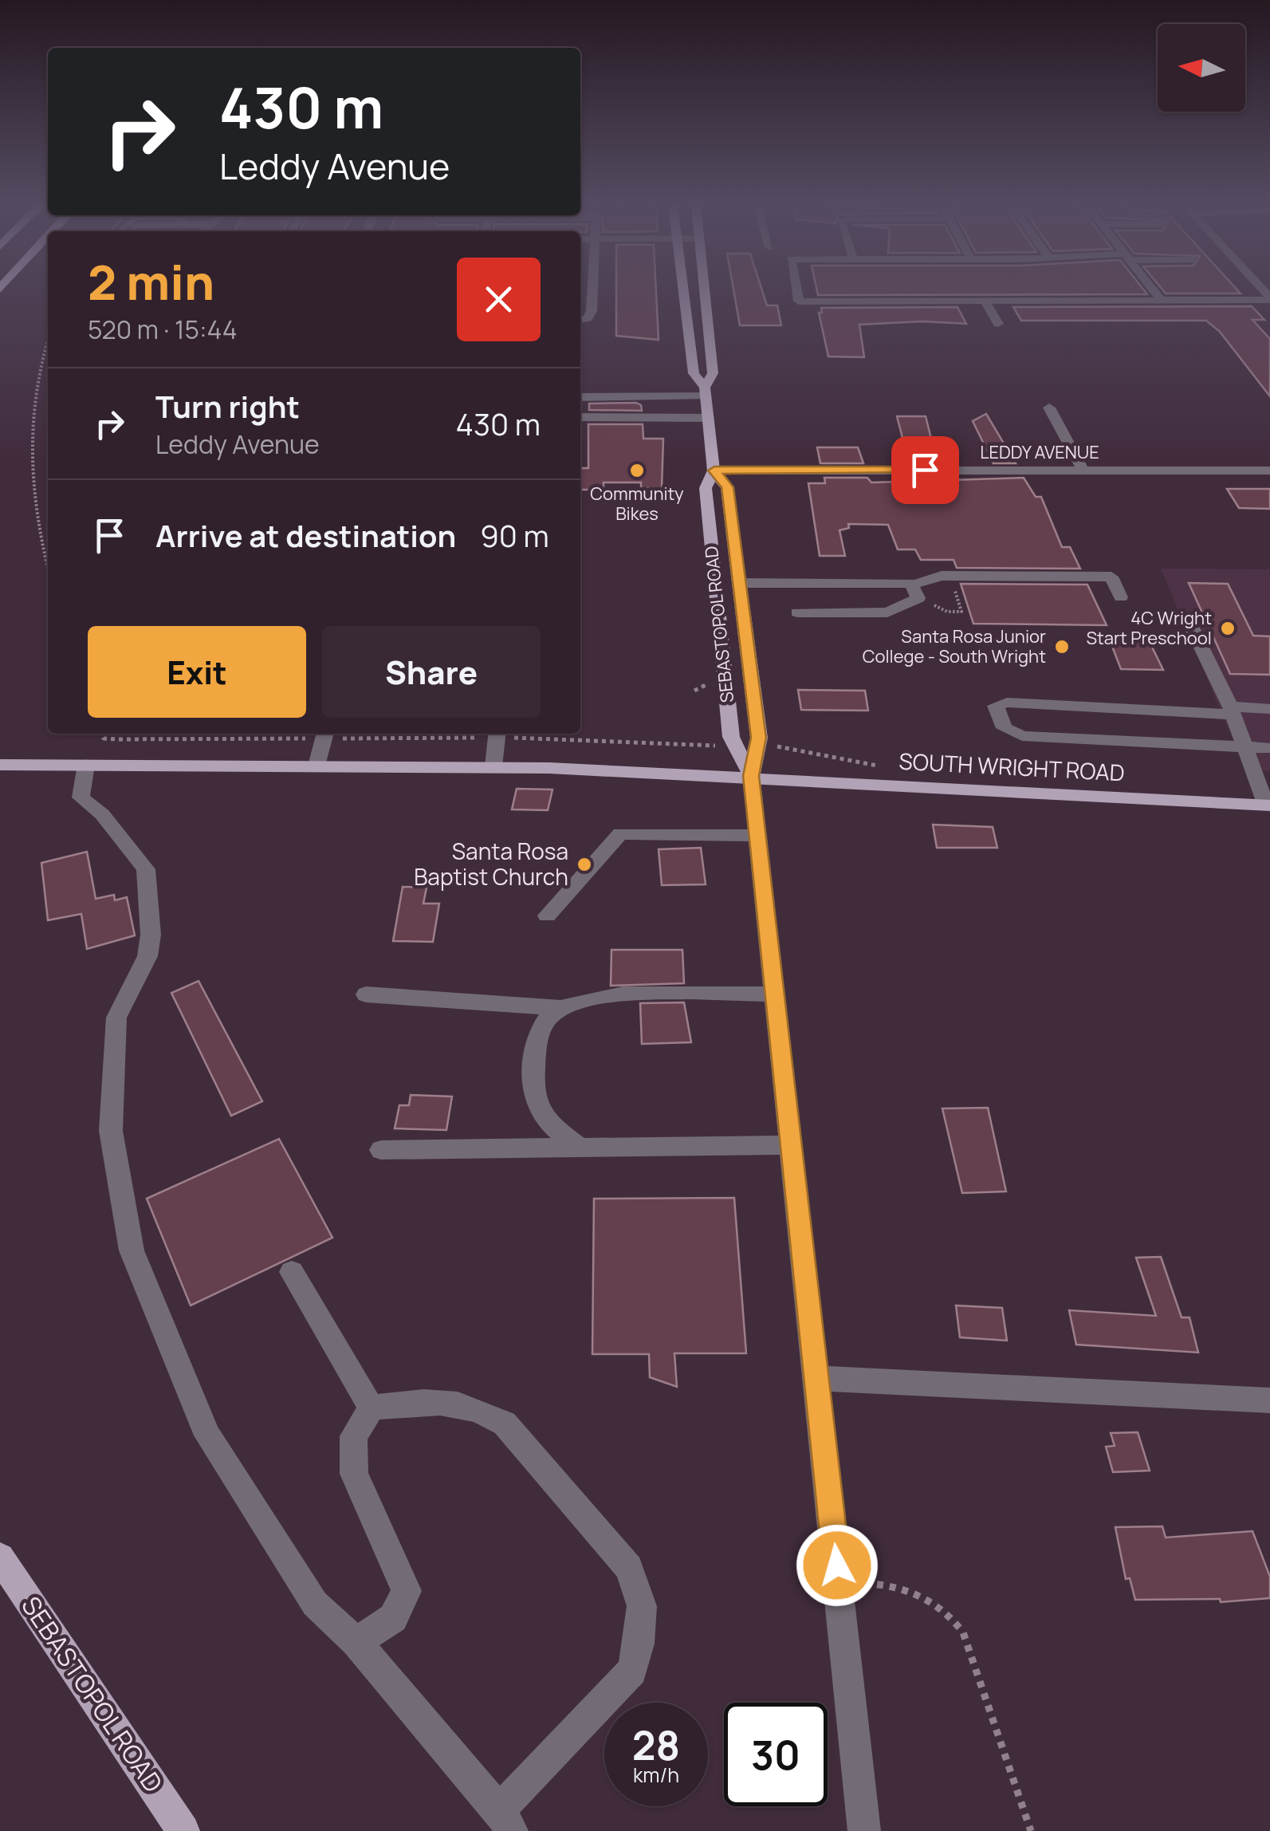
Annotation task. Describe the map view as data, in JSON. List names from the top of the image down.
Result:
{
  "streets": {
    "main road": ["SEBASTOPOL ROAD", "SOUTH WRIGHT ROAD"],
    "street": ["LEDDY AVENUE"]
  },
  "crossings": [
    ["LEDDY AVENUE", "SEBASTOPOL ROAD"],
    ["SEBASTOPOL ROAD", "SOUTH WRIGHT ROAD"]
  ],
  "places": [
    "Community Bikes",
    "4C Wright Start Preschool",
    "Santa Rosa Junior College - South Wright",
    "Santa Rosa Baptist Church"
  ],
  "north": "left",
  "page": {
    "turn": ["430 m", "Leddy Avenue"],
    "heading": ["2 min", "520 m · 15:44"],
    "list": [
      {
        "name": "Turn right",
        "note": "Leddy Avenue",
        "value": "430 m"
      },
      {
        "name": "Arrive at destination",
        "value": "90 m"
      }
    ],
    "buttons": ["Exit", "Share"],
    "speed": "28 km/h",
    "limit": "30"
  }
}
